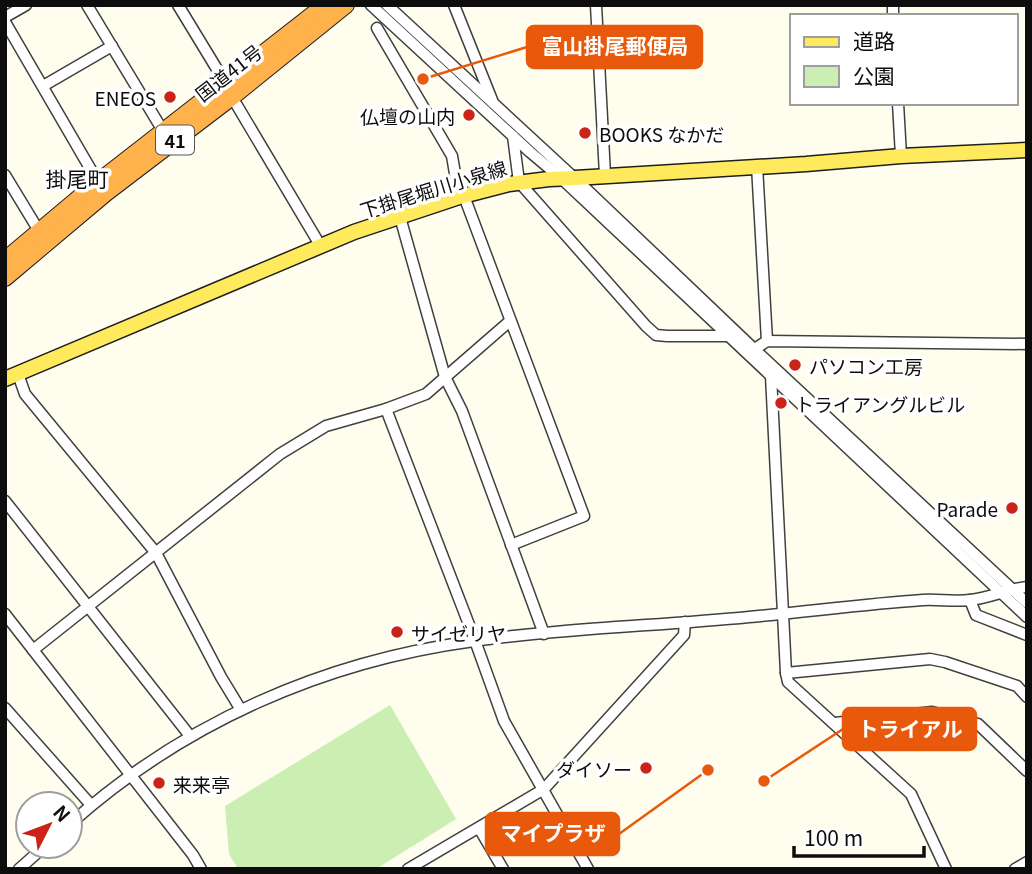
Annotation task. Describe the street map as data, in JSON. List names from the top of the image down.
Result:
{
  "streets": {
    "highway": ["国道41号", "41"],
    "main road": ["下掛尾堀川小泉線"]
  },
  "districts": ["掛尾町"],
  "places": [
    "富山掛尾郵便局",
    "ENEOS",
    "仏壇の山内",
    "BOOKS なかだ",
    "パソコン工房",
    "トライアングルビル",
    "Parade",
    "サイゼリヤ",
    "ダイソー",
    "マイプラザ",
    "トライアル",
    "来来亭"
  ],
  "legend": ["道路", "公園"],
  "scale_bar": "100 m",
  "north": "top right"
}
